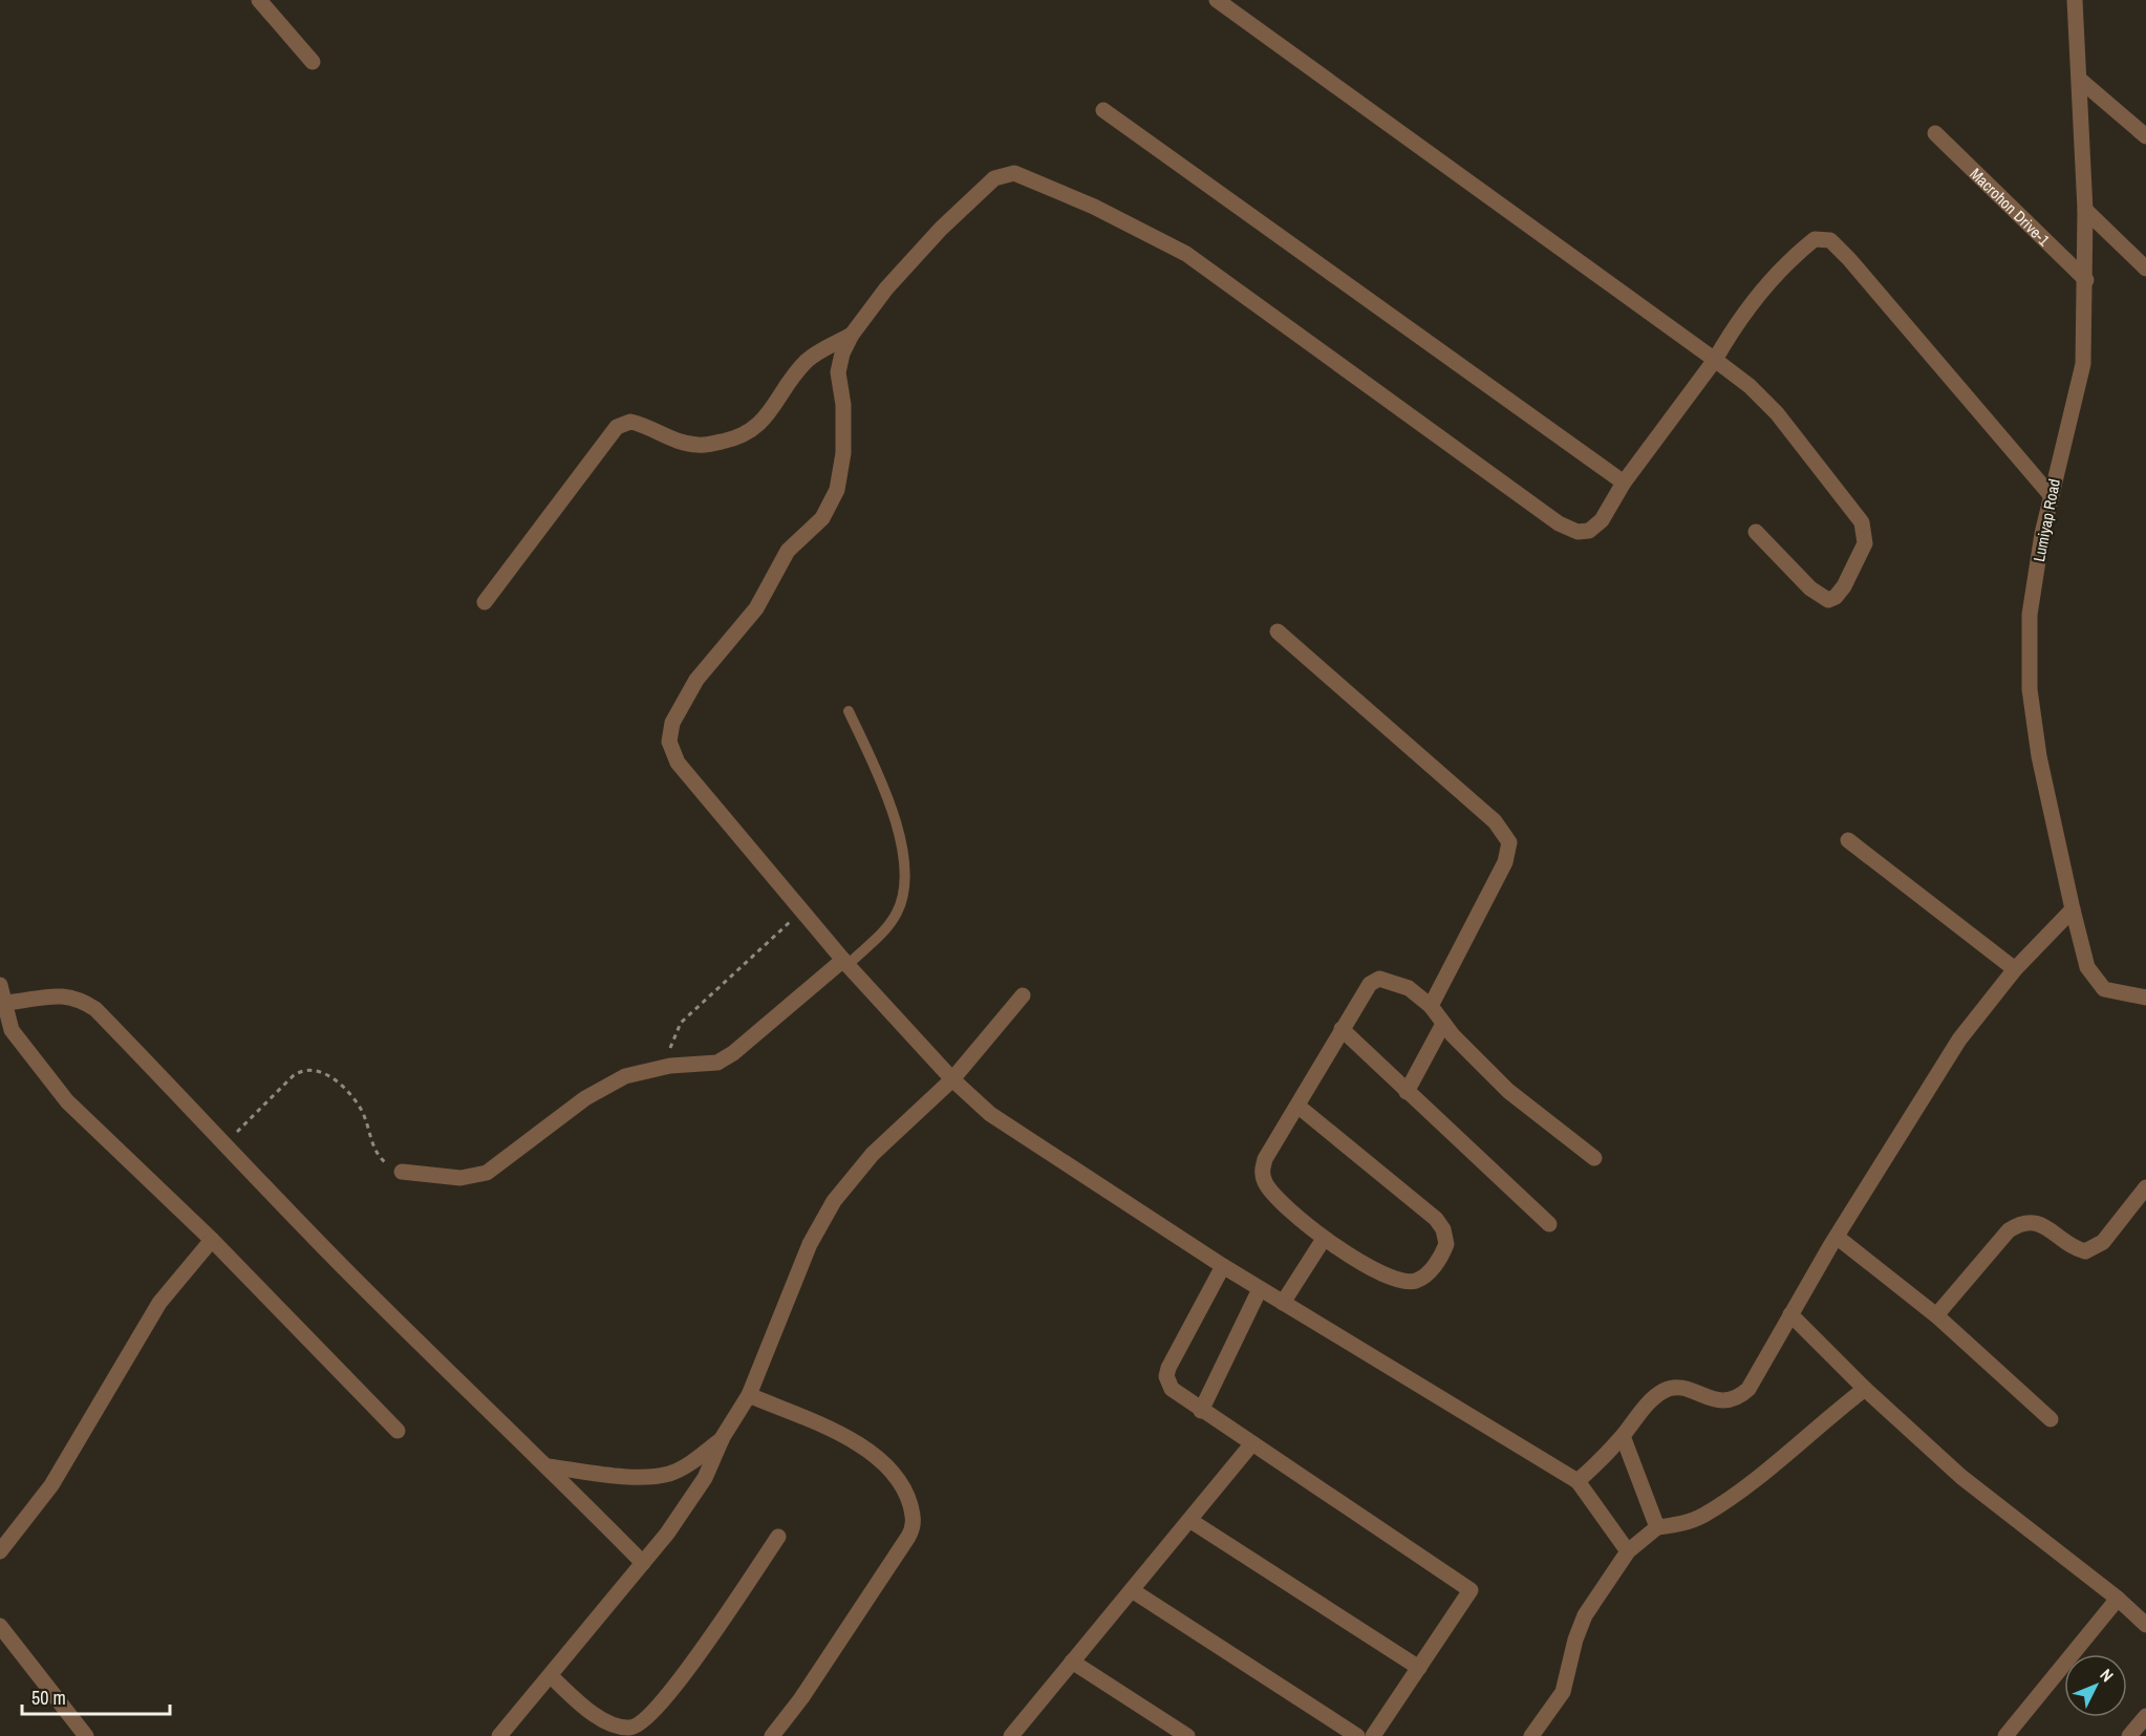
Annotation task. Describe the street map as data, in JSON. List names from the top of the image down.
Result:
{
  "streets": {
    "street": ["Macrohon Drive-1", "Lumiyap Road"]
  },
  "crossings": [
    ["Macrohon Drive-1", "Lumiyap Road"]
  ],
  "scale_bar": "50 m",
  "north": "top right"
}
